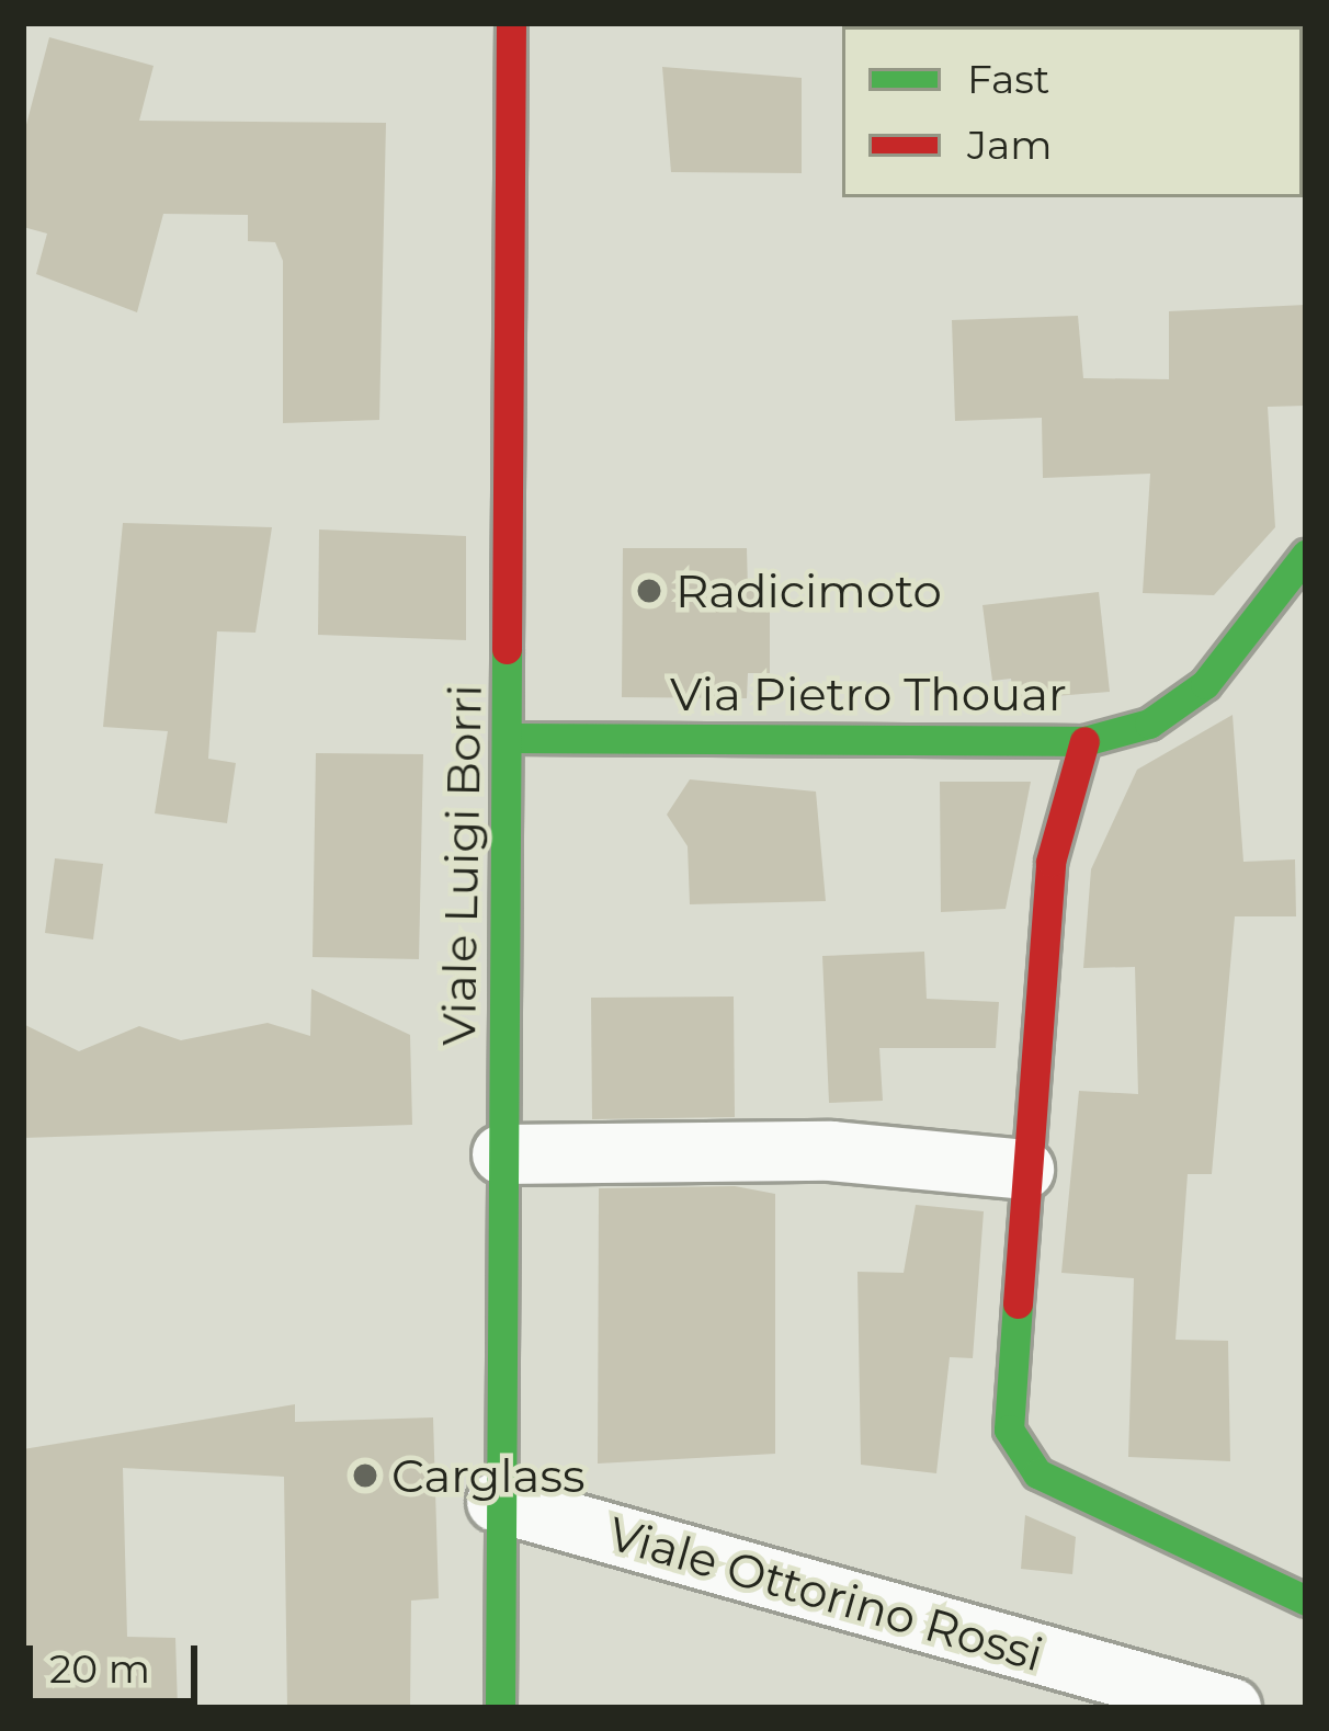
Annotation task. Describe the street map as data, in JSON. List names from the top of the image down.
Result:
{
  "streets": {
    "street": ["Via Pietro Thouar", "Viale Luigi Borri", "Viale Ottorino Rossi"]
  },
  "crossings": [
    ["Via Pietro Thouar", "Viale Luigi Borri"],
    ["Viale Luigi Borri", "Viale Ottorino Rossi"]
  ],
  "places": ["Radicimoto", "Carglass"],
  "legend": ["Fast", "Jam"],
  "scale_bar": "20 m"
}
